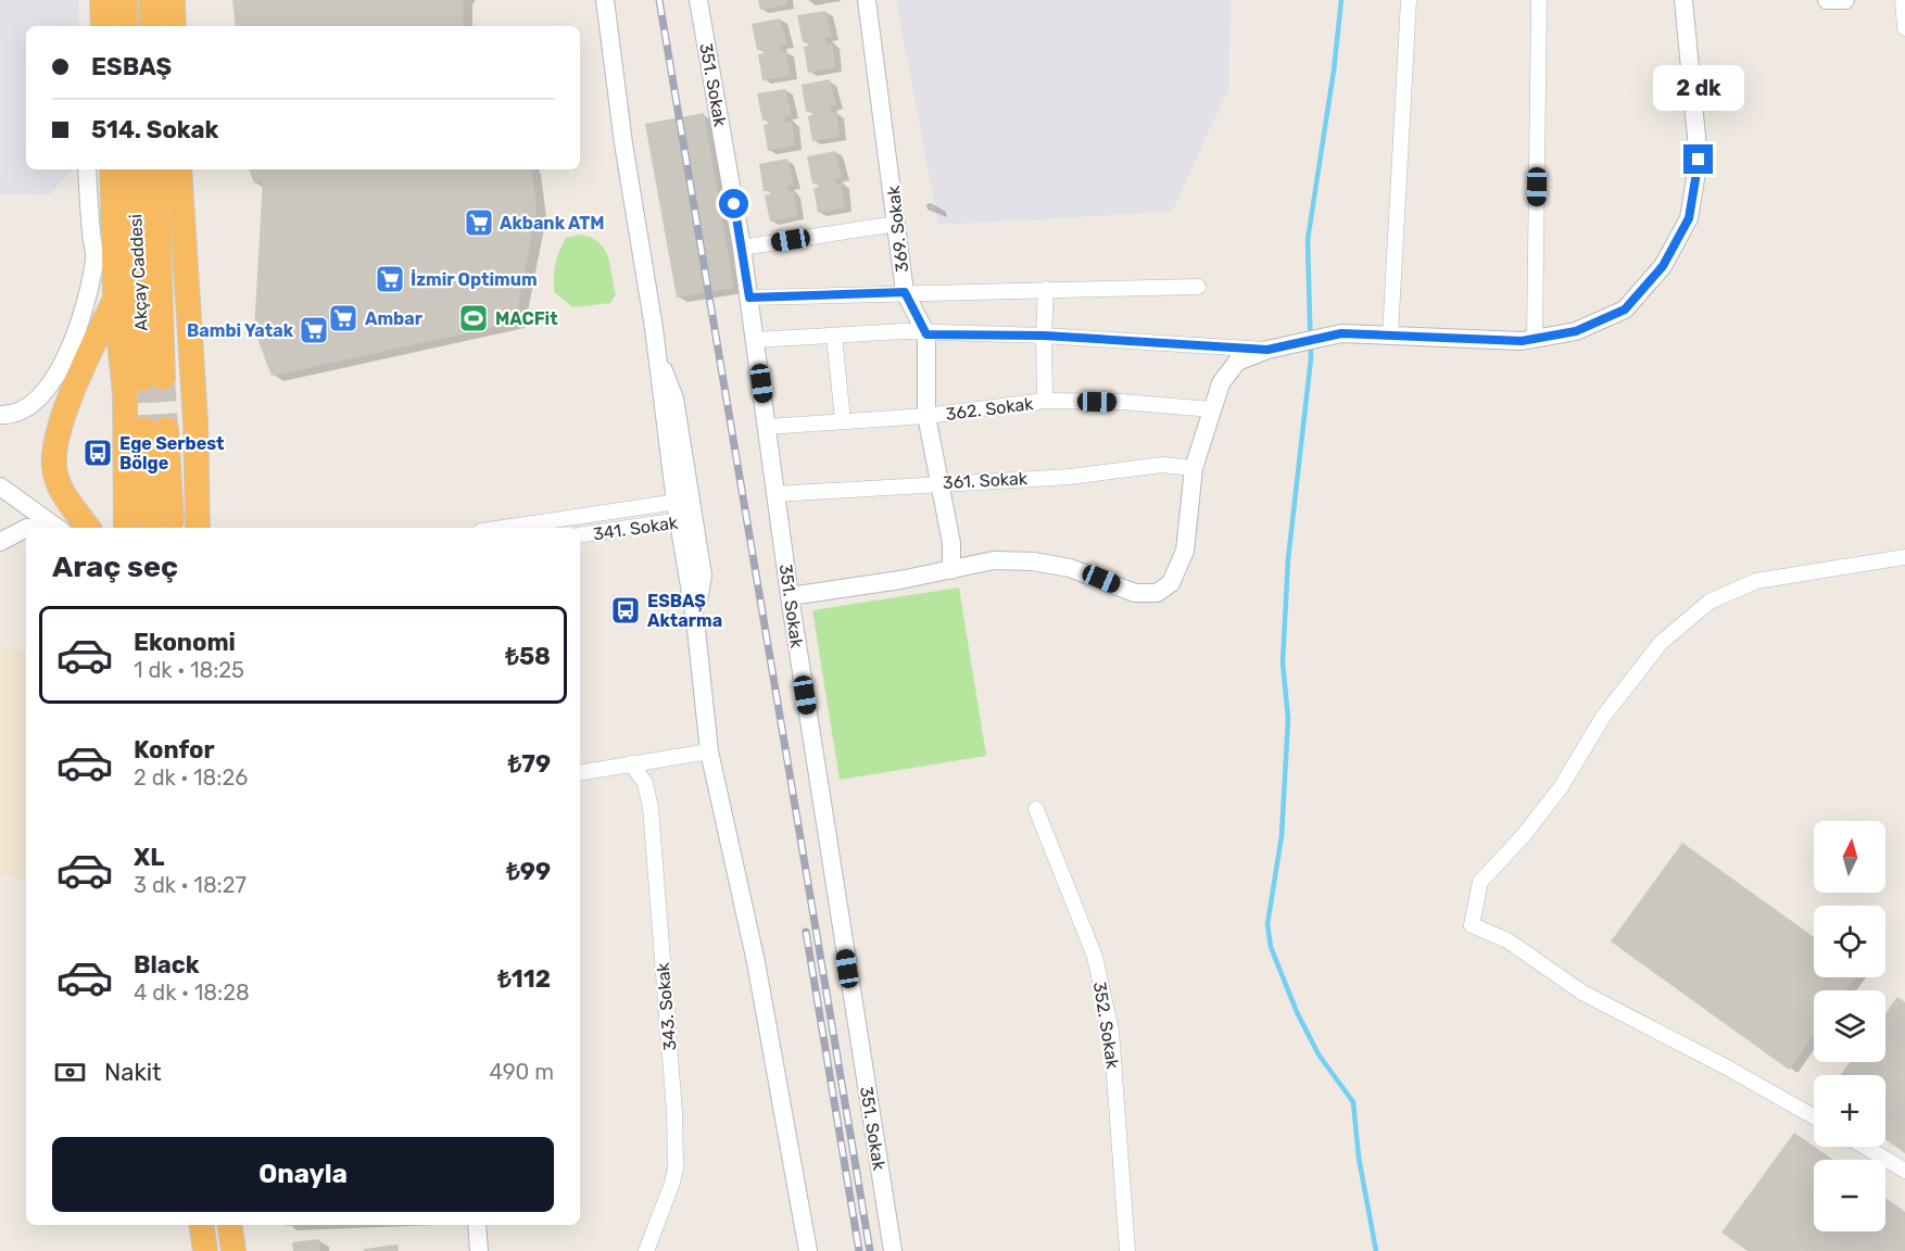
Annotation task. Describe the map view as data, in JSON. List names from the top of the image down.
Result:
{
  "streets": {
    "highway": ["Akçay Caddesi"],
    "street": [
      "351. Sokak",
      "369. Sokak",
      "362. Sokak",
      "361. Sokak",
      "341. Sokak",
      "343. Sokak",
      "352. Sokak"
    ]
  },
  "crossings": [
    ["351. Sokak", "362. Sokak"],
    ["351. Sokak", "361. Sokak"],
    ["369. Sokak", "362. Sokak"],
    ["369. Sokak", "361. Sokak"]
  ],
  "places": {
    "supermarket": [
      "Akbank ATM",
      "İzmir Optimum",
      "Ambar",
      "Bambi Yatak"
    ],
    "sports": ["MACFit"],
    "bus stop": ["Ege Serbest Bölge", "ESBAŞ Aktarma"]
  },
  "north": "top",
  "page": {
    "banner": ["ESBAŞ", "514. Sokak"],
    "bubble": "2 dk",
    "heading": "Araç seç",
    "list": [
      {
        "name": "Ekonomi",
        "note": "1 dk · 18:25",
        "value": "₺58"
      },
      {
        "name": "Konfor",
        "note": "2 dk · 18:26",
        "value": "₺79"
      },
      {
        "name": "XL",
        "note": "3 dk · 18:27",
        "value": "₺99"
      },
      {
        "name": "Black",
        "note": "4 dk · 18:28",
        "value": "₺112"
      }
    ],
    "map_buttons": ["+", "−"],
    "pay": ["Nakit", "490 m"],
    "buttons": "Onayla"
  }
}
